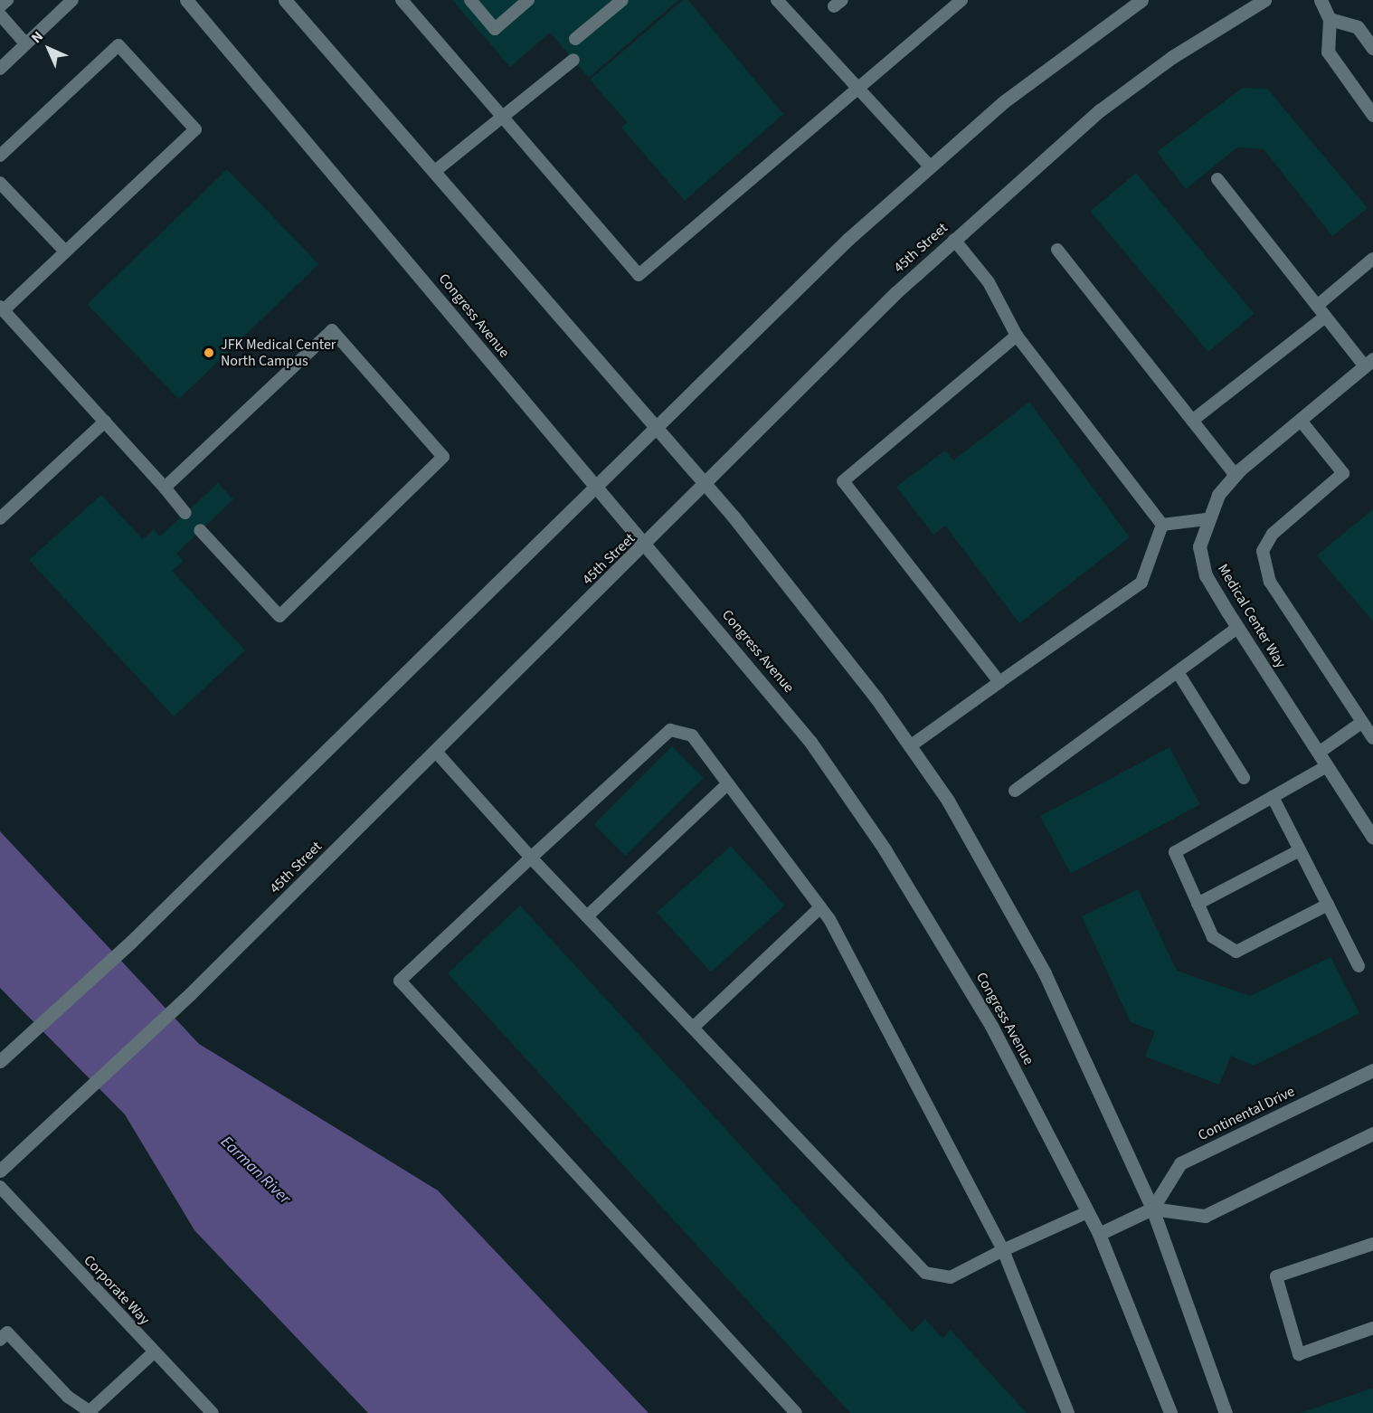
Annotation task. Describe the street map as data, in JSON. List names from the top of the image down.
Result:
{
  "streets": {
    "street": [
      "45th Street",
      "Congress Avenue",
      "Medical Center Way",
      "Continental Drive"
    ],
    "lane": ["Corporate Way"]
  },
  "crossings": [
    ["45th Street", "Congress Avenue"]
  ],
  "water": ["Earman River"],
  "places": ["JFK Medical Center North Campus"],
  "north": "top left"
}
